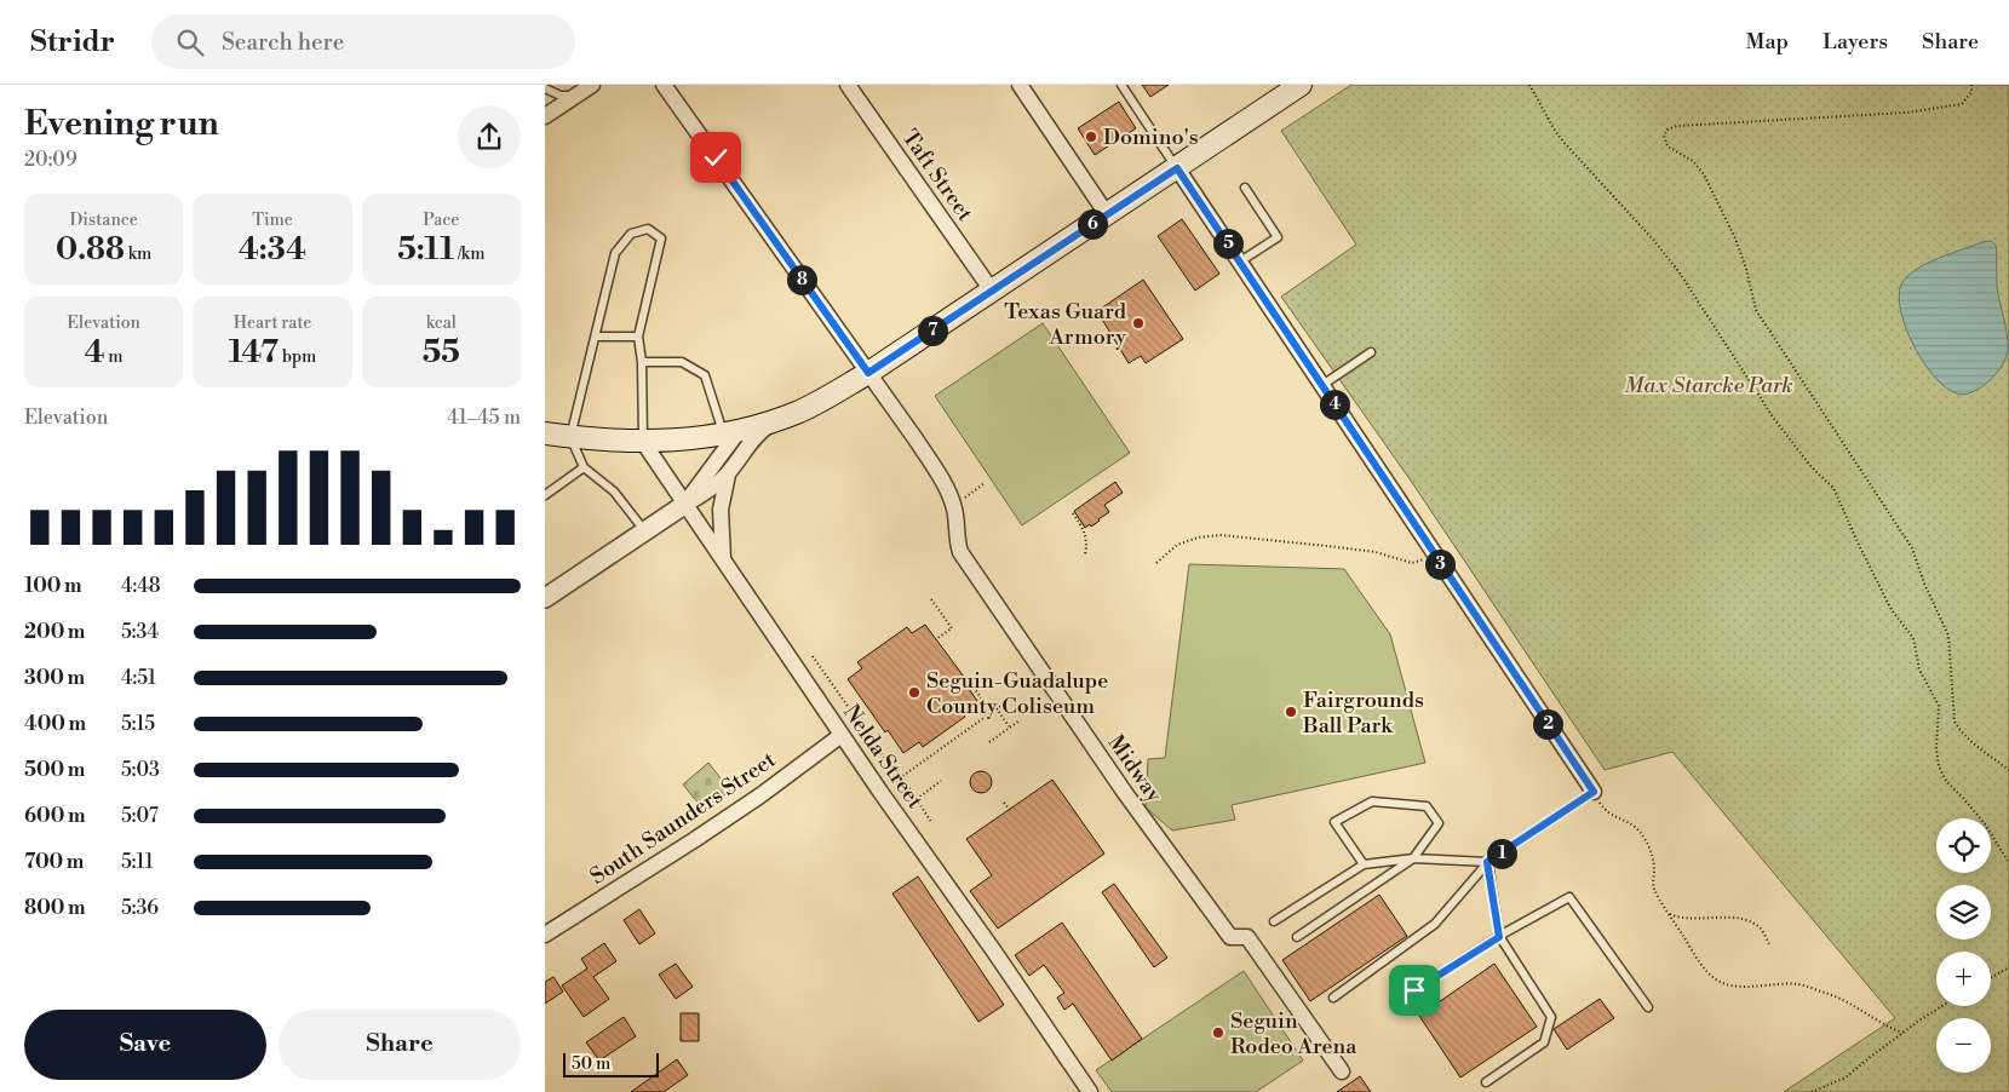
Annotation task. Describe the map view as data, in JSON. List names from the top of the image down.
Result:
{
  "streets": {
    "street": [
      "Taft Street",
      "Nelda Street",
      "Midway",
      "South Saunders Street"
    ]
  },
  "crossings": [
    ["Nelda Street", "South Saunders Street"]
  ],
  "parks": ["Max Starcke Park"],
  "places": [
    "Domino's",
    "Texas Guard Armory",
    "Seguin-Guadalupe County Coliseum",
    "Fairgrounds Ball Park",
    "Seguin Rodeo Arena"
  ],
  "scale_bar": "50 m",
  "page": {
    "header": "Stridr",
    "search": "Search here",
    "nav": ["Map", "Layers", "Share"],
    "heading": ["Evening run", "20:09"],
    "stats": [
      ["Distance", "0.88 km"],
      ["Time", "4:34"],
      ["Pace", "5:11 /km"],
      ["Elevation", "4 m"],
      ["Heart rate", "147 bpm"],
      ["kcal", "55"]
    ],
    "pins": [
      "6",
      "5",
      "8",
      "7",
      "4",
      "3",
      "2",
      "1"
    ],
    "chart": ["Elevation", "41–45 m"],
    "list": [
      {
        "name": "100 m",
        "note": "4:48"
      },
      {
        "name": "200 m",
        "note": "5:34"
      },
      {
        "name": "300 m",
        "note": "4:51"
      },
      {
        "name": "400 m",
        "note": "5:15"
      },
      {
        "name": "500 m",
        "note": "5:03"
      },
      {
        "name": "600 m",
        "note": "5:07"
      },
      {
        "name": "700 m",
        "note": "5:11"
      },
      {
        "name": "800 m",
        "note": "5:36"
      }
    ],
    "map_buttons": ["+", "−"],
    "buttons": ["Save", "Share"],
    "scale": "50 m"
  }
}
